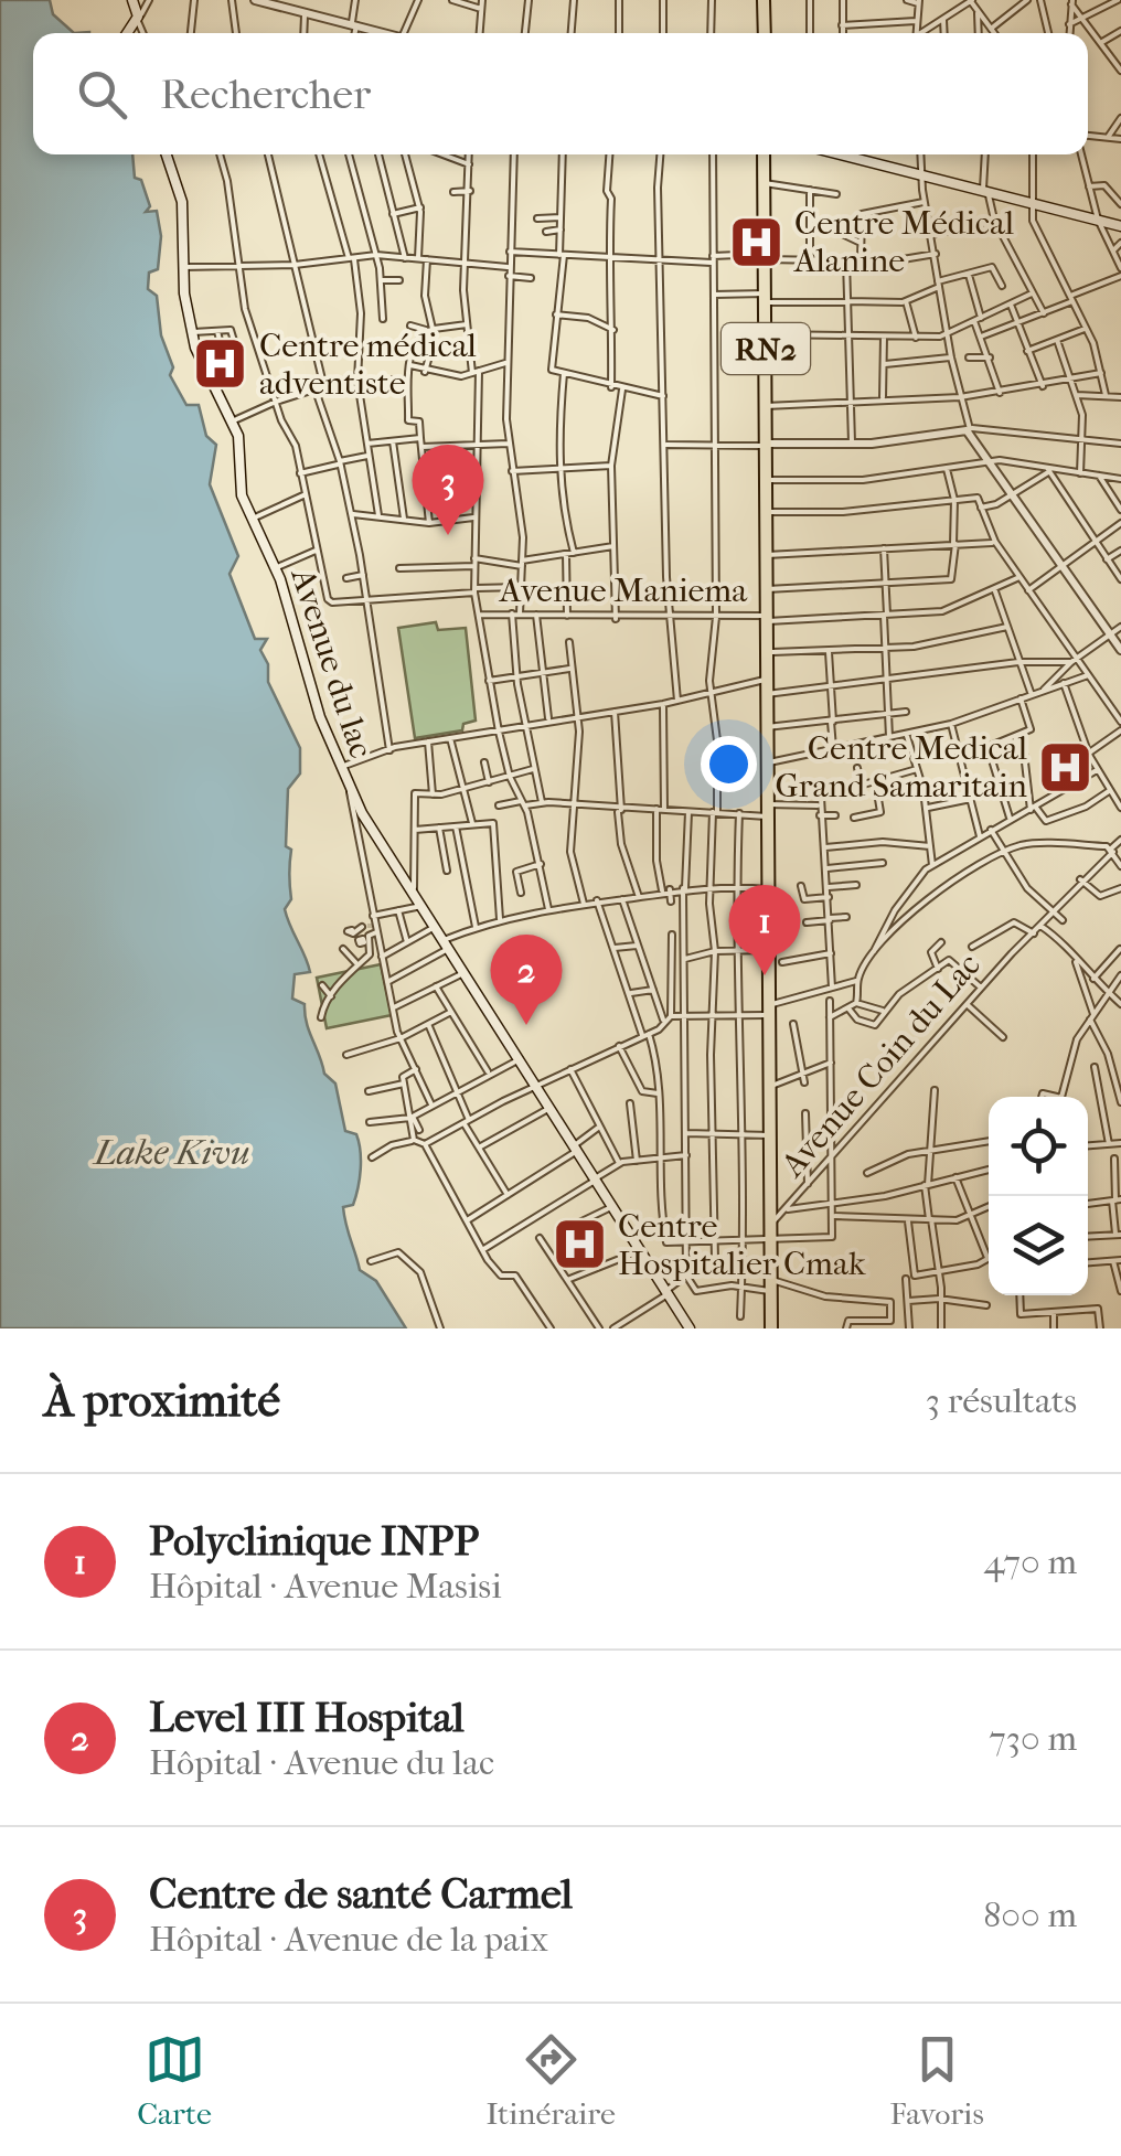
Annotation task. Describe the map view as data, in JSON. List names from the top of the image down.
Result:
{
  "streets": {
    "highway": ["RN2"],
    "main road": ["Avenue du lac"],
    "street": ["Avenue Maniema", "Avenue Coin du Lac"]
  },
  "crossings": [
    ["RN2", "Avenue Maniema"],
    ["RN2", "Avenue Coin du Lac"]
  ],
  "water": ["Lake Kivu"],
  "places": {
    "hospital": [
      "Centre Médical Alanine",
      "Centre médical adventiste",
      "Centre Medical Grand Samaritain",
      "Centre Hospitalier Cmak"
    ]
  },
  "page": {
    "search": "Rechercher",
    "pins": ["3", "1", "2"],
    "heading": ["À proximité", "3 résultats"],
    "list": [
      {
        "mark": "1",
        "name": "Polyclinique INPP",
        "note": "Hôpital · Avenue Masisi",
        "value": "470 m"
      },
      {
        "mark": "2",
        "name": "Level III Hospital",
        "note": "Hôpital · Avenue du lac",
        "value": "730 m"
      },
      {
        "mark": "3",
        "name": "Centre de santé Carmel",
        "note": "Hôpital · Avenue de la paix",
        "value": "800 m"
      }
    ],
    "nav": ["Carte", "Itinéraire", "Favoris"]
  }
}
